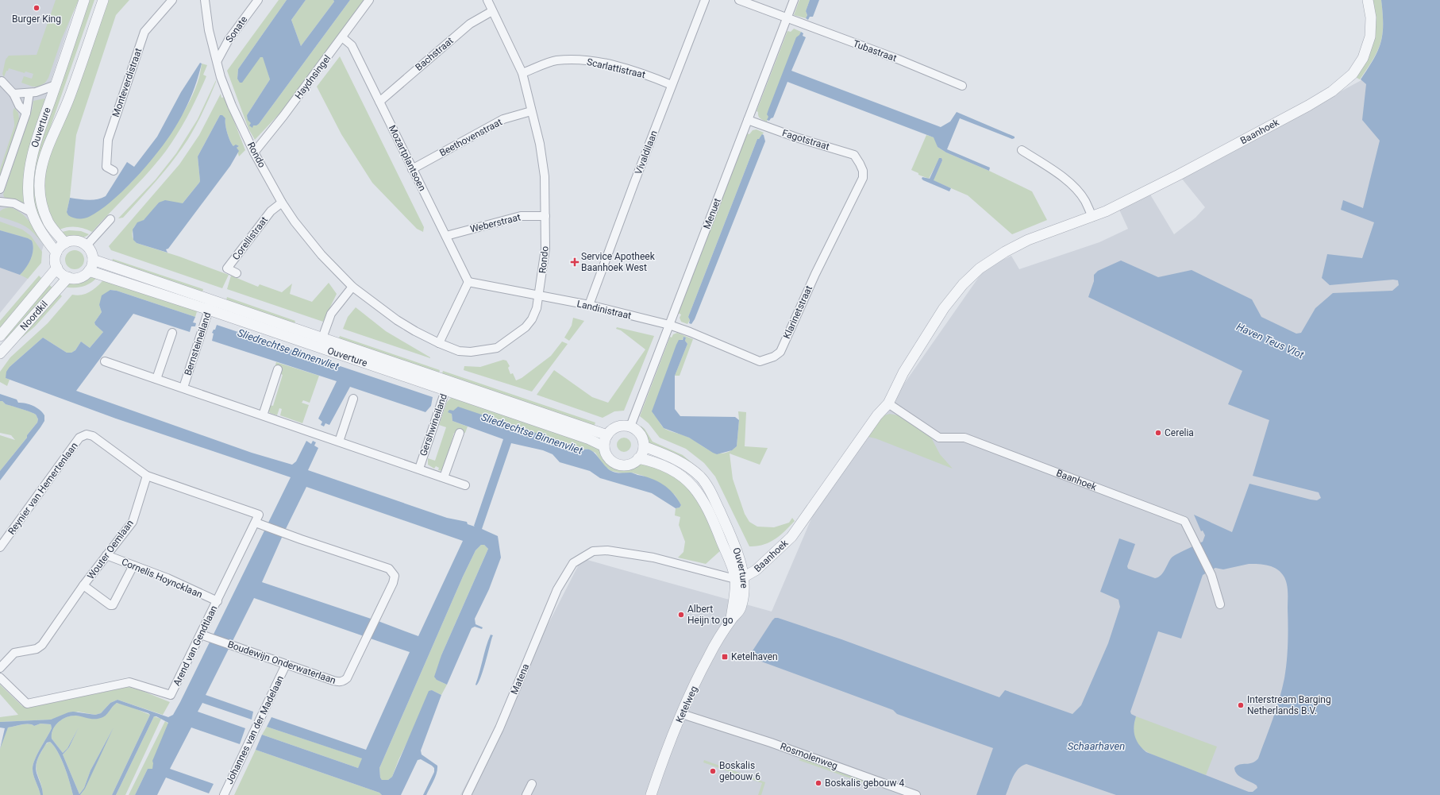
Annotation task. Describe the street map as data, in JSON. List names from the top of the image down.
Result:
{
  "streets": {
    "street": [
      "Sonate",
      "Tubastraat",
      "Bachstraat",
      "Scarlattistraat",
      "Haydnsingel",
      "Monteverdistraat",
      "Ouverture",
      "Baanhoek",
      "Beethovenstraat",
      "Fagotstraat",
      "Vivaldilaan",
      "Rondo",
      "Mozartplantsoen",
      "Menuet",
      "Weberstraat",
      "Corellistraat",
      "Landinistraat",
      "Klarinetstraat",
      "Noordkil",
      "Bernsteineiland",
      "Gershwineiland",
      "Reynier van Hemertenlaan",
      "Wouter Oemlaan",
      "Cornelis Hoyncklaan",
      "Arend van Gendtlaan",
      "Boudewijn Onderwaterlaan",
      "Matena",
      "Ketelweg",
      "Johannes van der Madelaan",
      "Rosmolenweg"
    ]
  },
  "crossings": [
    ["Sonate", "Rondo"],
    ["Tubastraat", "Menuet"],
    ["Bachstraat", "Rondo"],
    ["Bachstraat", "Mozartplantsoen"],
    ["Scarlattistraat", "Vivaldilaan"],
    ["Scarlattistraat", "Rondo"],
    ["Haydnsingel", "Rondo"],
    ["Haydnsingel", "Mozartplantsoen"],
    ["Ouverture", "Baanhoek"],
    ["Ouverture", "Menuet"],
    ["Ouverture", "Noordkil"],
    ["Ouverture", "Bernsteineiland"],
    ["Ouverture", "Gershwineiland"],
    ["Ouverture", "Matena"],
    ["Ouverture", "Ketelweg"],
    ["Baanhoek", "Matena"],
    ["Beethovenstraat", "Rondo"],
    ["Beethovenstraat", "Mozartplantsoen"],
    ["Fagotstraat", "Menuet"],
    ["Fagotstraat", "Klarinetstraat"],
    ["Vivaldilaan", "Landinistraat"],
    ["Rondo", "Weberstraat"],
    ["Rondo", "Corellistraat"],
    ["Rondo", "Landinistraat"],
    ["Mozartplantsoen", "Weberstraat"],
    ["Menuet", "Landinistraat"],
    ["Menuet", "Klarinetstraat"],
    ["Landinistraat", "Klarinetstraat"],
    ["Bernsteineiland", "Gershwineiland"],
    ["Reynier van Hemertenlaan", "Wouter Oemlaan"],
    ["Reynier van Hemertenlaan", "Arend van Gendtlaan"],
    ["Wouter Oemlaan", "Cornelis Hoyncklaan"],
    ["Cornelis Hoyncklaan", "Arend van Gendtlaan"],
    ["Arend van Gendtlaan", "Boudewijn Onderwaterlaan"],
    ["Boudewijn Onderwaterlaan", "Johannes van der Madelaan"],
    ["Ketelweg", "Rosmolenweg"]
  ],
  "water": ["Haven Teus Vlot", "Sliedrechtse Binnenvliet", "Schaarhaven"],
  "places": {
    "other": [
      "Burger King",
      "Cerelia",
      "Albert Heijn to go",
      "Interstream Barging Netherlands B.V.",
      "Boskalis gebouw 6",
      "Boskalis gebouw 4"
    ],
    "health": ["Service Apotheek Baanhoek West"],
    "transit": ["Ketelhaven"]
  }
}
